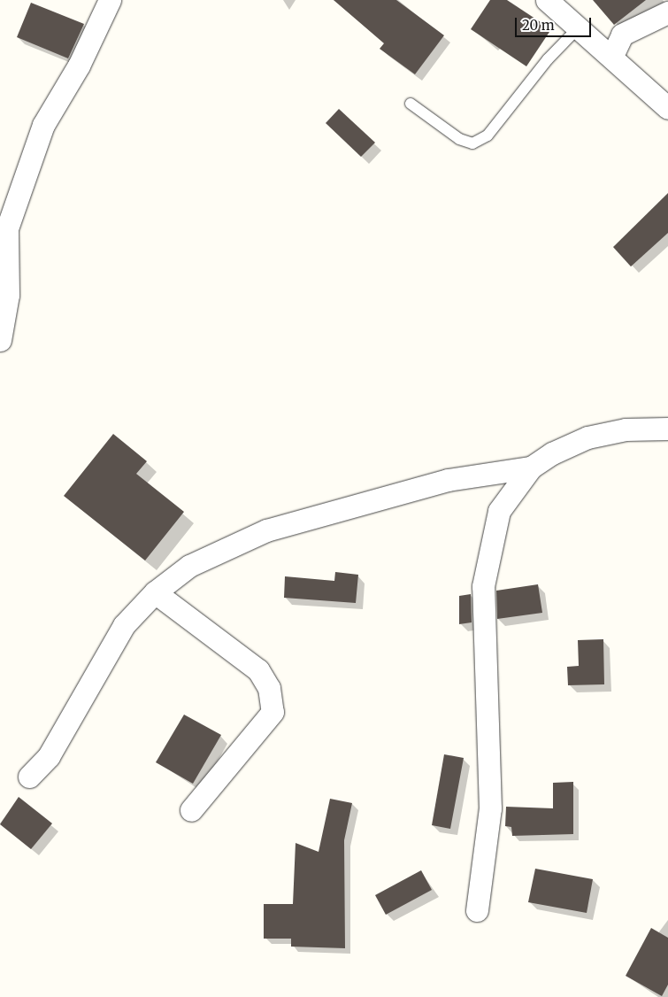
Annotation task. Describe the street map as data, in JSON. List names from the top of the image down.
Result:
{
  "scale_bar": "20 m"
}
